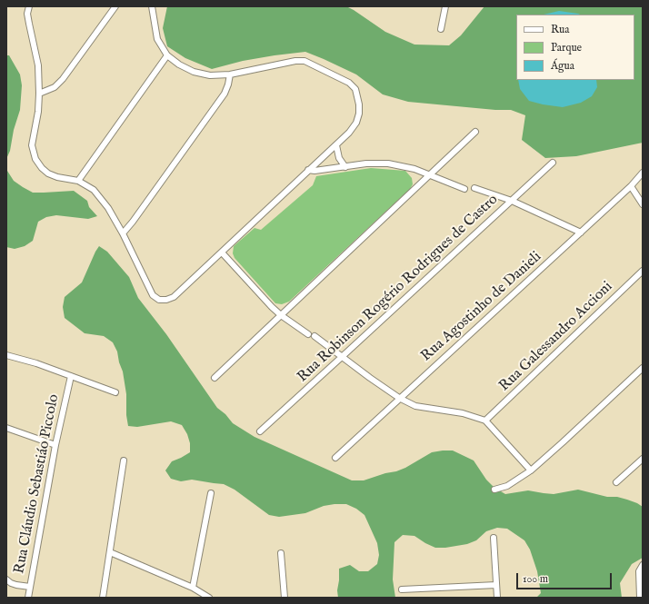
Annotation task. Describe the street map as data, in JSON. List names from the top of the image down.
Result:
{
  "streets": {
    "street": [
      "Rua Robinson Rogério Rodrigues de Castro",
      "Rua Agostinho de Danieli",
      "Rua Galessandro Accioni",
      "Rua Cláudio Sebastiáo Piccolo"
    ]
  },
  "legend": ["Rua", "Parque", "Água"],
  "scale_bar": "100 m"
}
